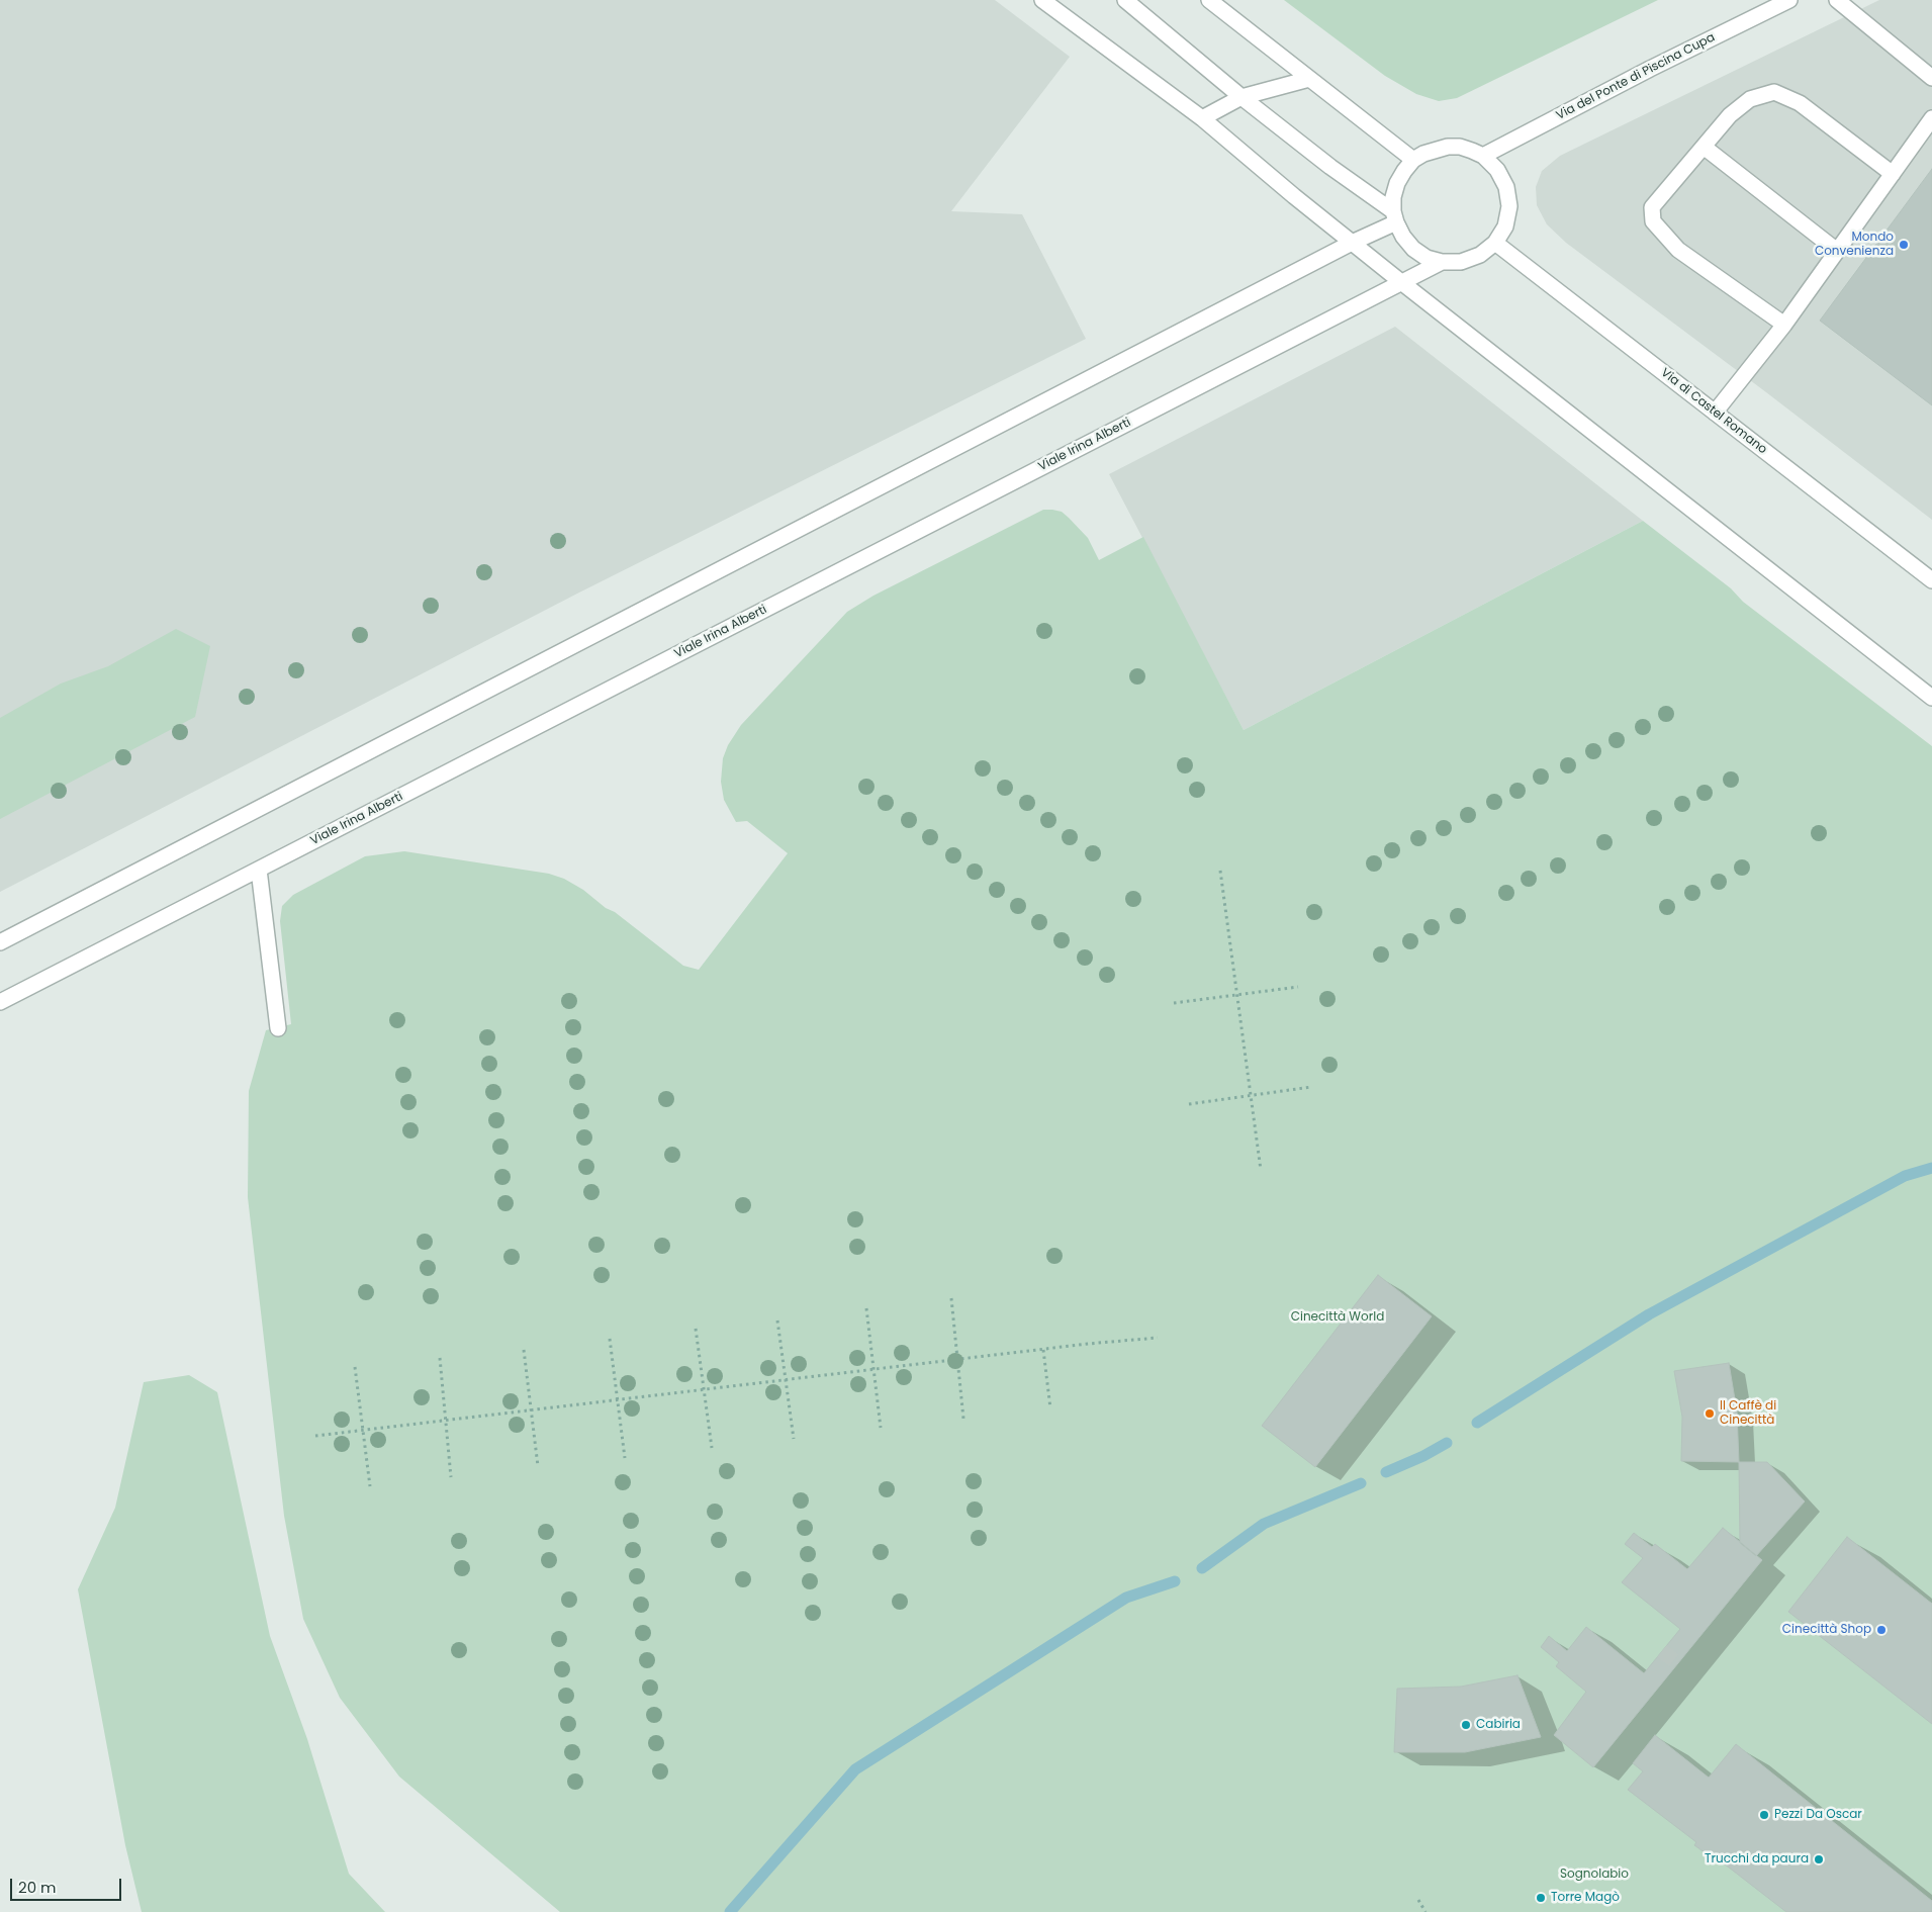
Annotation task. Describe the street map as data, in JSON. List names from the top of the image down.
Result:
{
  "streets": {
    "street": ["Via del Ponte di Piscina Cupa", "Via di Castel Romano", "Viale Irina Alberti"]
  },
  "crossings": [
    ["Via del Ponte di Piscina Cupa", "Via di Castel Romano"],
    ["Via del Ponte di Piscina Cupa", "Viale Irina Alberti"],
    ["Via di Castel Romano", "Viale Irina Alberti"]
  ],
  "parks": ["Cinecittà World", "Sognolabio"],
  "places": [
    "Mondo Convenienza",
    "Il Caffè di Cinecittà",
    "Cinecittà Shop",
    "Cabiria",
    "Pezzi Da Oscar",
    "Trucchi da paura",
    "Torre Magò"
  ],
  "scale_bar": "20 m"
}
